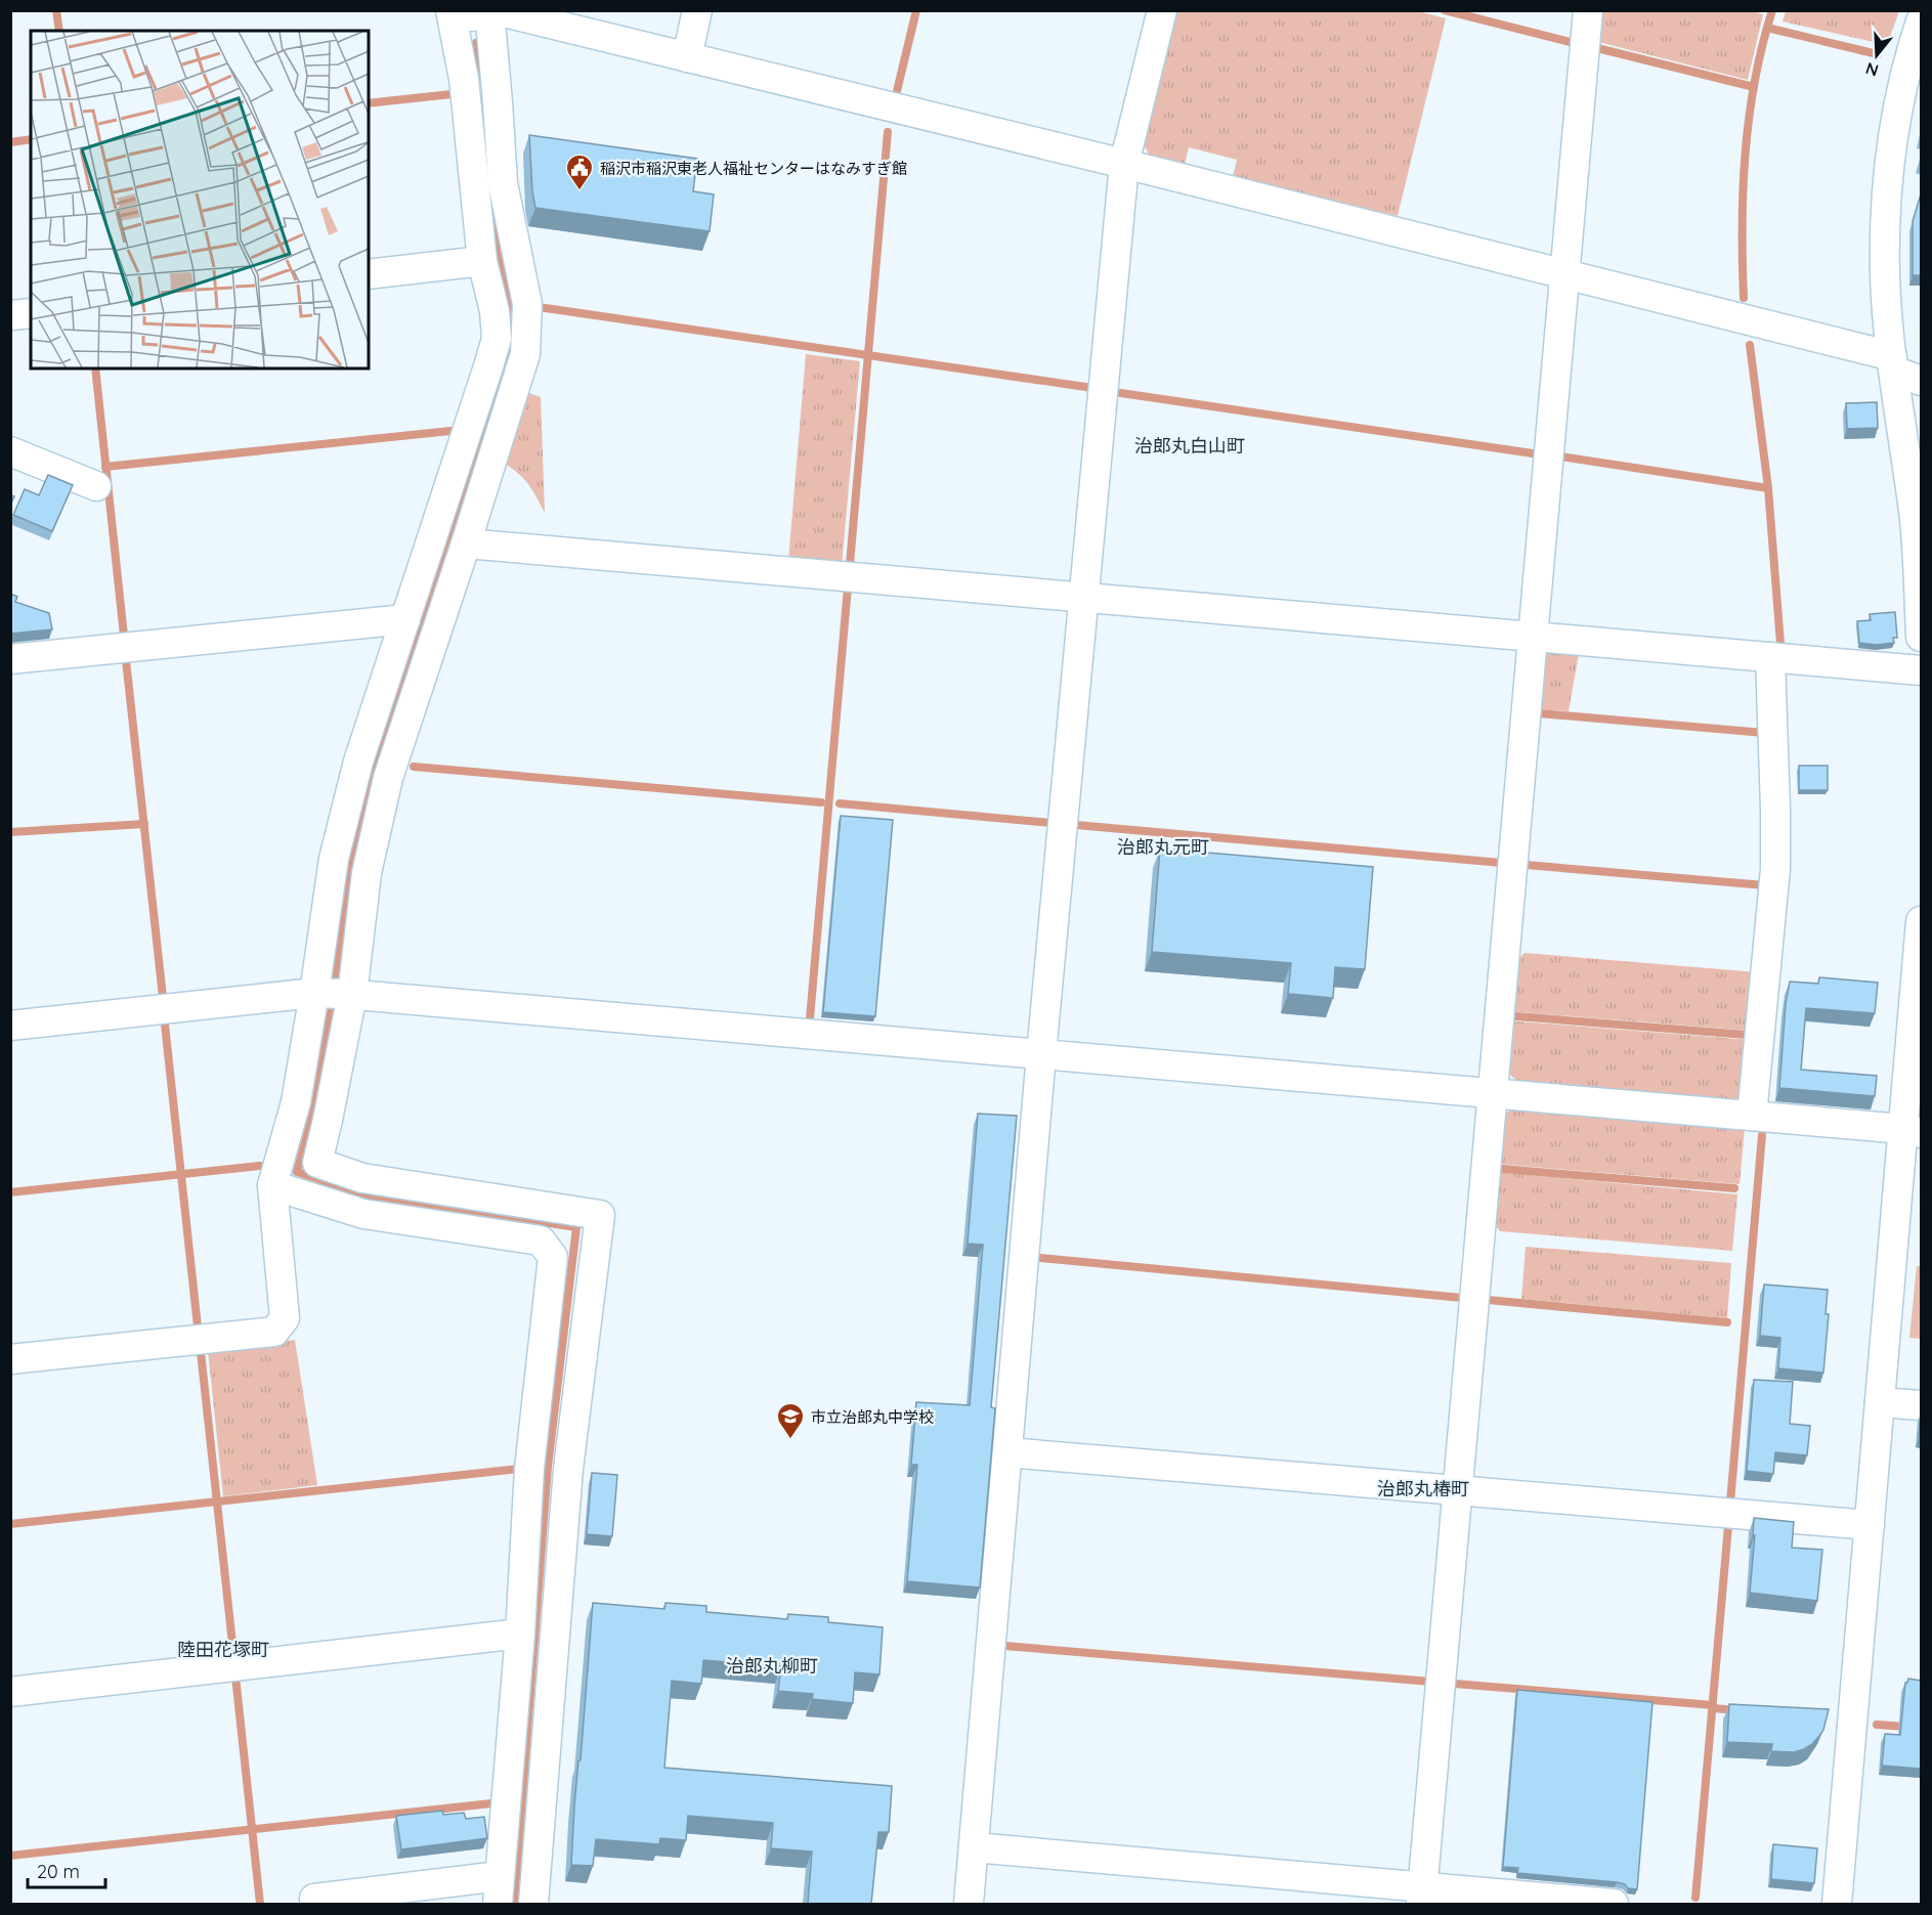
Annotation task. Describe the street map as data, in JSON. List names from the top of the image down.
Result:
{
  "districts": [
    "治郎丸白山町",
    "治郎丸元町",
    "治郎丸椿町",
    "陸田花塚町",
    "治郎丸柳町"
  ],
  "places": {
    "public building": ["稲沢市稲沢東老人福祉センターはなみすぎ館"],
    "school or university": ["市立治郎丸中学校"]
  },
  "scale_bar": "20 m",
  "north": "bottom"
}
